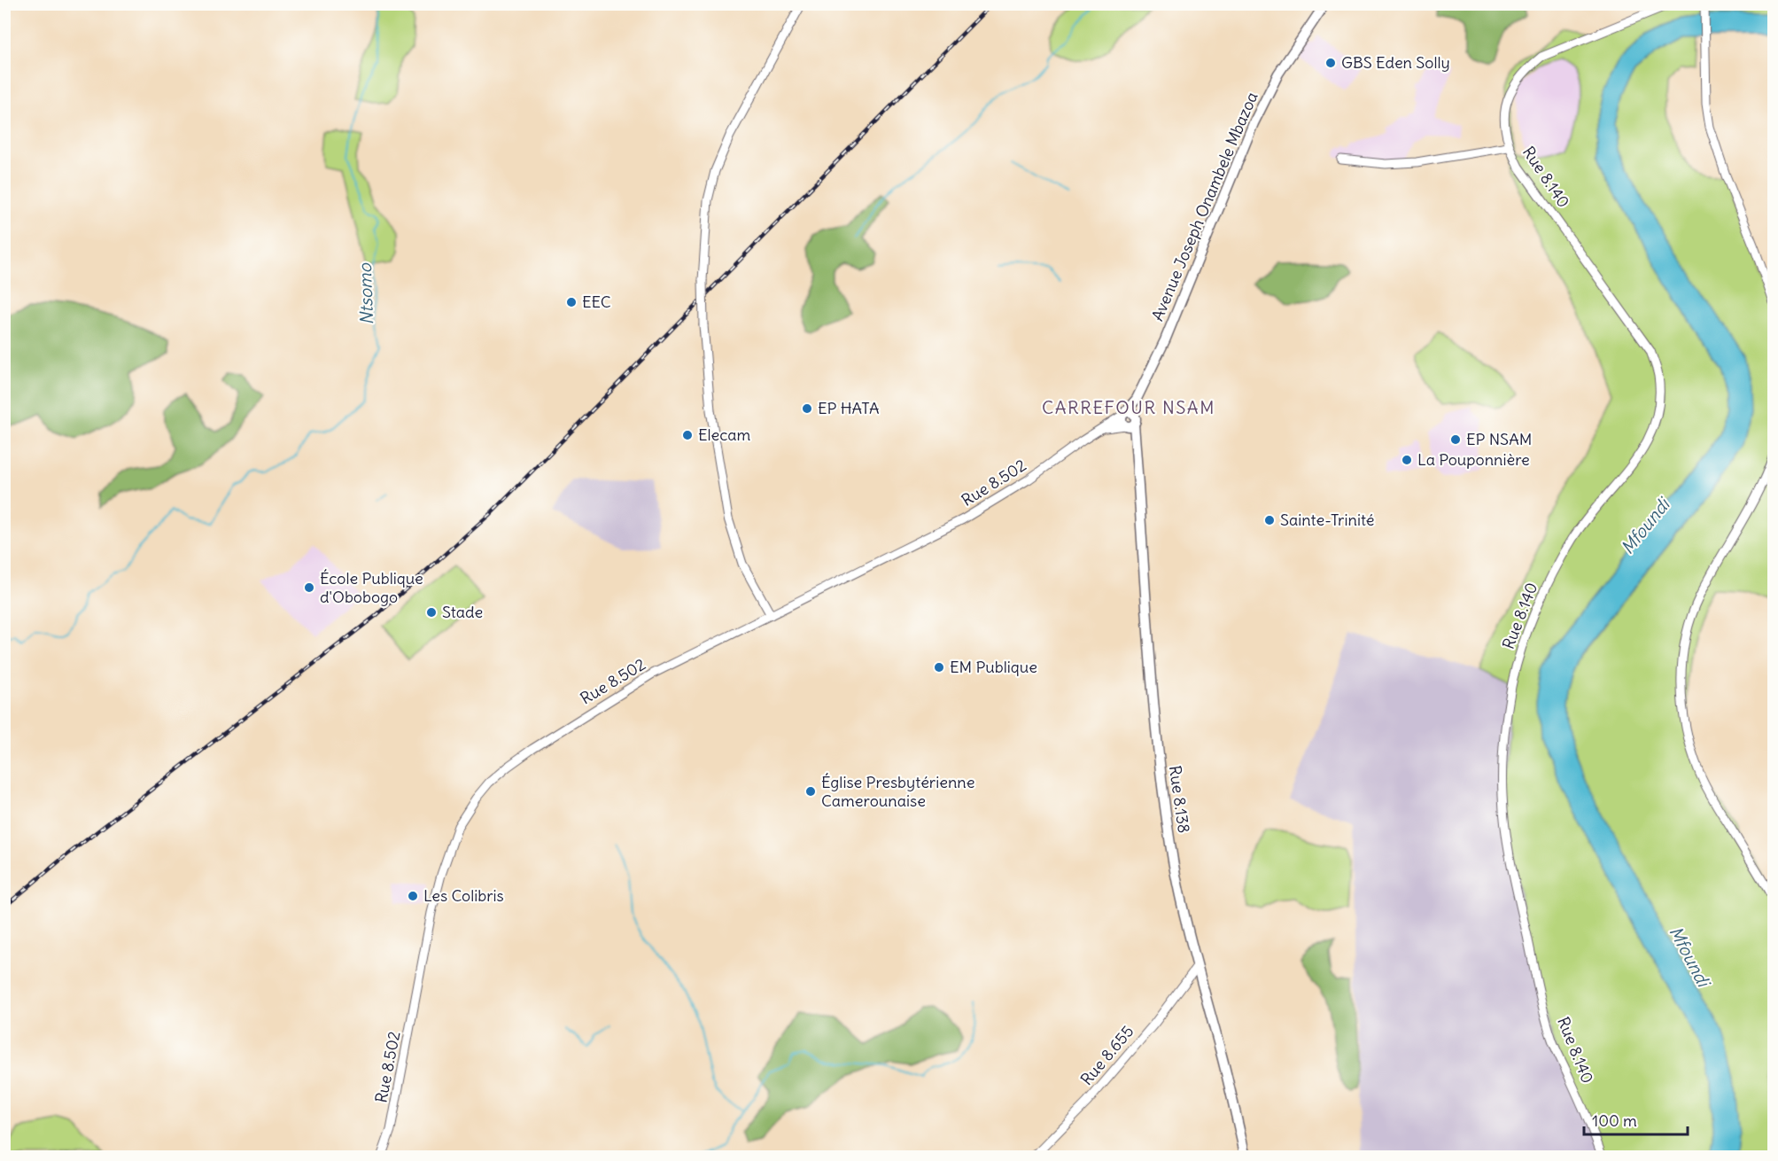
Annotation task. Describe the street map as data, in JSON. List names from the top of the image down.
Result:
{
  "streets": {
    "main road": [
      "Rue 8.140",
      "Avenue Joseph Onambele Mbazoa",
      "Rue 8.502",
      "Rue 8.138",
      "Rue 8.655"
    ]
  },
  "crossings": [
    ["Avenue Joseph Onambele Mbazoa", "Rue 8.502"],
    ["Avenue Joseph Onambele Mbazoa", "Rue 8.138"],
    ["Rue 8.502", "Rue 8.138"],
    ["Rue 8.138", "Rue 8.655"]
  ],
  "districts": ["CARREFOUR NSAM"],
  "water": ["Ntsomo", "Mfoundi"],
  "places": [
    "GBS Eden Solly",
    "EEC",
    "EP HATA",
    "Elecam",
    "EP NSAM",
    "La Pouponnière",
    "Sainte-Trinité",
    "École Publique d'Obobogo",
    "Stade",
    "EM Publique",
    "Église Presbytérienne Camerounaise",
    "Les Colibris"
  ],
  "scale_bar": "100 m"
}
